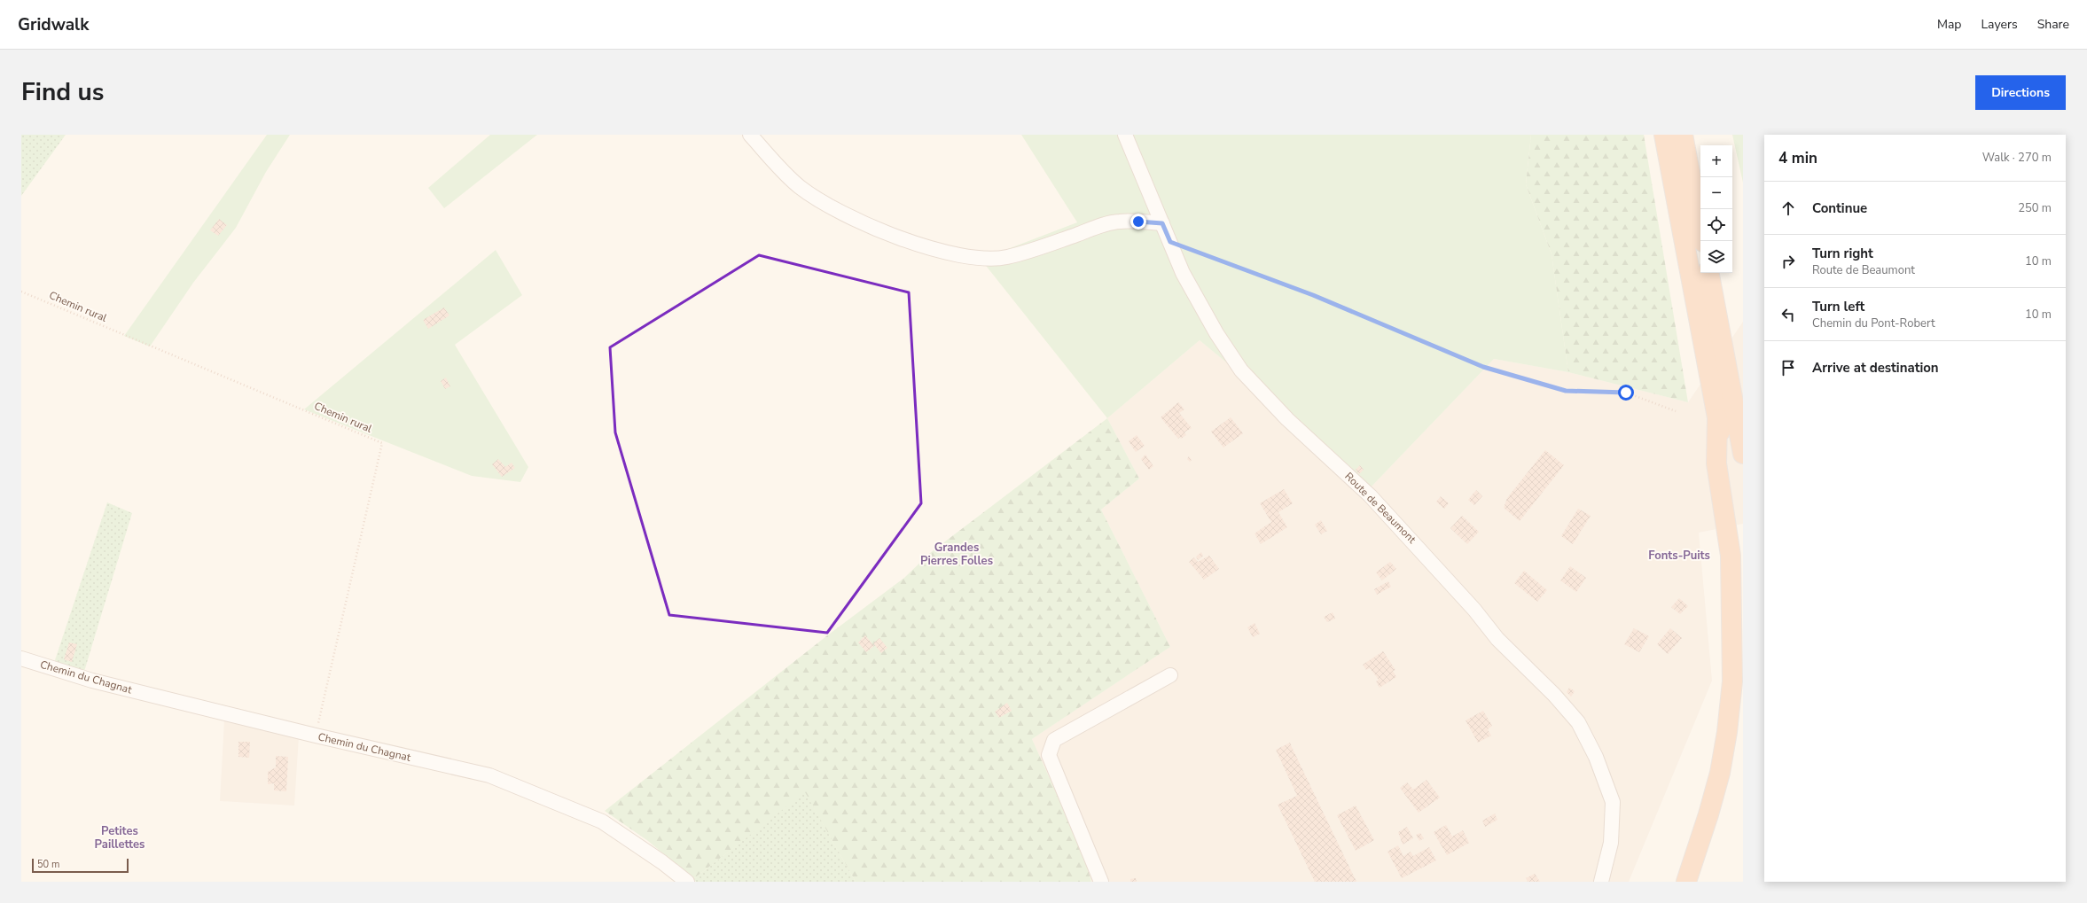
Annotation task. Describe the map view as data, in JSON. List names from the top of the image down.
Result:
{
  "streets": {
    "street": ["Route de Beaumont", "Chemin du Chagnat"],
    "path": ["Chemin rural"]
  },
  "crossings": [
    ["Chemin rural", "Chemin du Chagnat"]
  ],
  "districts": ["Grandes Pierres Folles", "Fonts-Puits", "Petites Paillettes"],
  "scale_bar": "50 m",
  "page": {
    "header": "Gridwalk",
    "nav": ["Map", "Layers", "Share"],
    "title": "Find us",
    "buttons": "Directions",
    "heading": ["4 min", "Walk · 270 m"],
    "map_buttons": ["+", "−"],
    "list": [
      ["Continue", "250 m"],
      ["Turn right", "Route de Beaumont", "10 m"],
      ["Turn left", "Chemin du Pont-Robert", "10 m"],
      "Arrive at destination"
    ],
    "scale": "50 m"
  }
}
